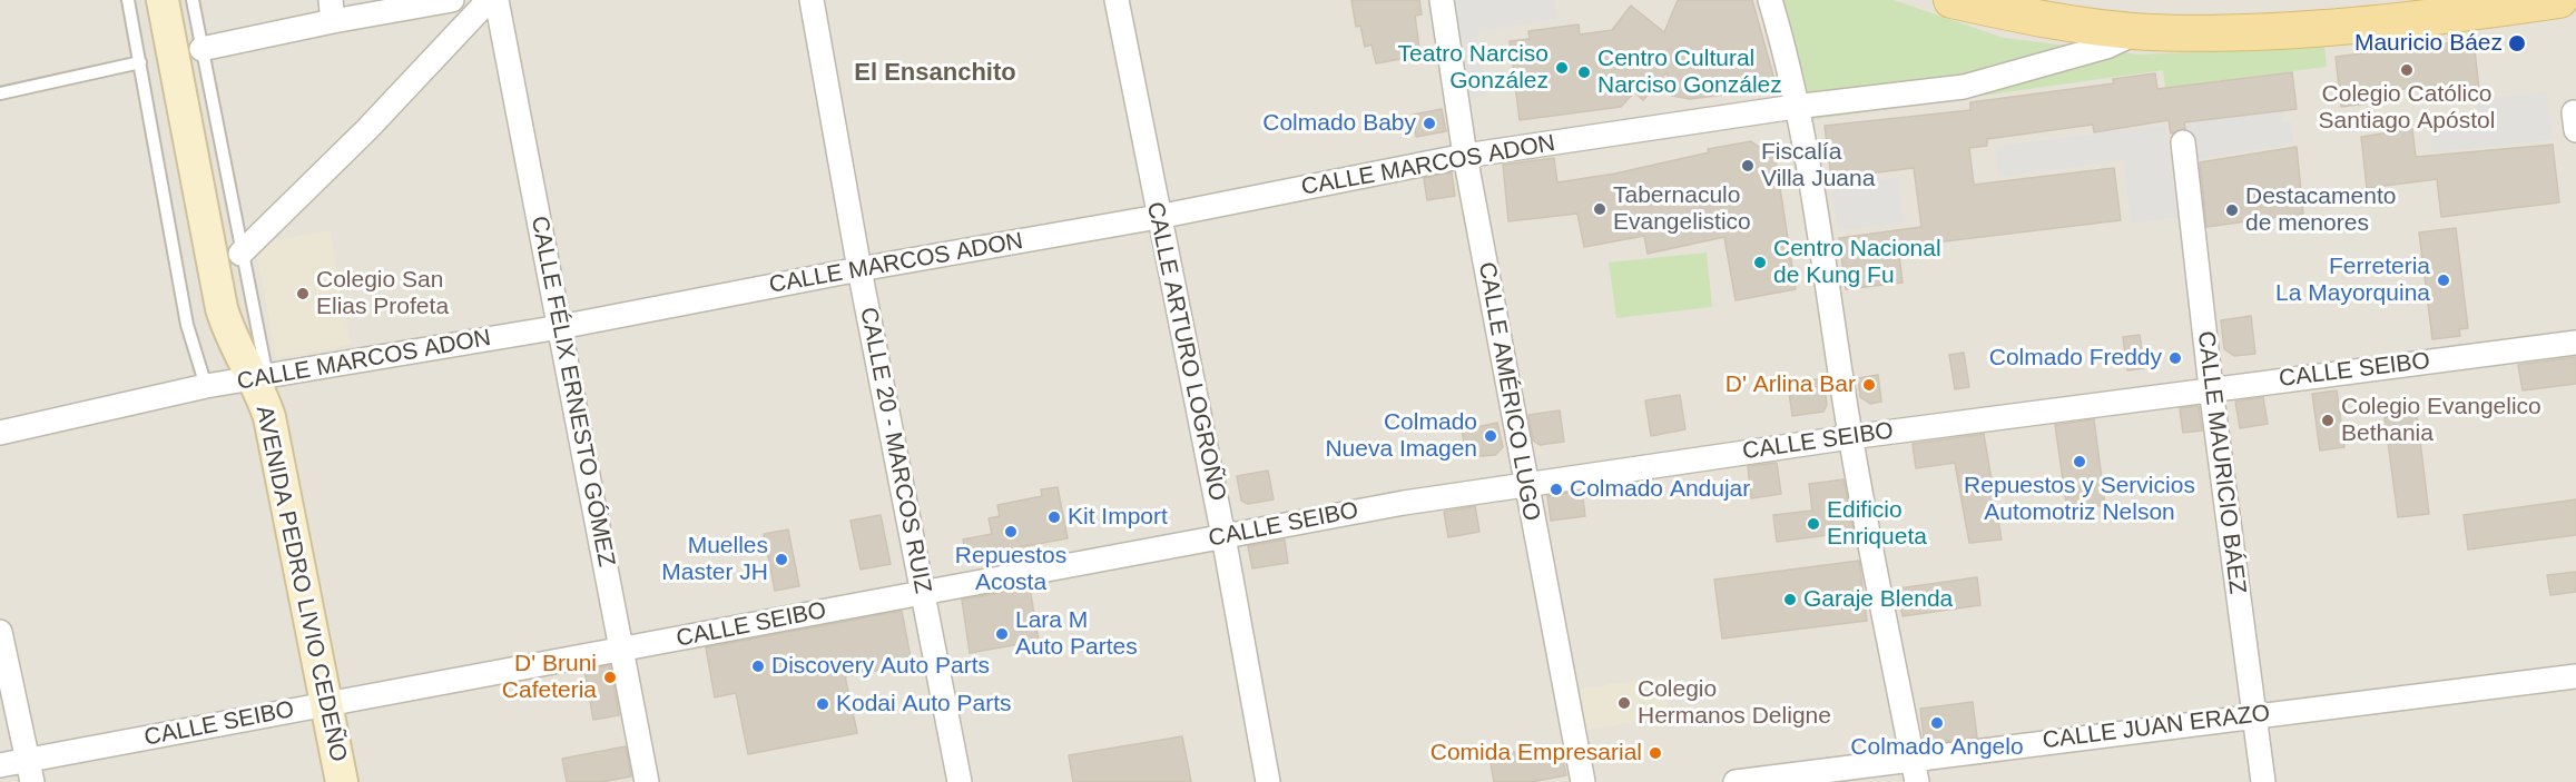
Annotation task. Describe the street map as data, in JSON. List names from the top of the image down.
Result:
{
  "streets": {
    "main road": ["AVENIDA PEDRO LIVIO CEDEÑO"],
    "street": [
      "CALLE MARCOS ADON",
      "CALLE ARTURO LOGROÑO",
      "CALLE SEIBO",
      "CALLE FÉLIX ERNESTO GÓMEZ",
      "CALLE AMÉRICO LUGO",
      "CALLE 20 - MARCOS RUIZ",
      "CALLE MAURICIO BÁEZ",
      "CALLE JUAN ERAZO"
    ]
  },
  "crossings": [
    ["CALLE MARCOS ADON", "CALLE ARTURO LOGROÑO"],
    ["CALLE MARCOS ADON", "CALLE FÉLIX ERNESTO GÓMEZ"],
    ["CALLE MARCOS ADON", "CALLE AMÉRICO LUGO"],
    ["CALLE MARCOS ADON", "CALLE 20 - MARCOS RUIZ"],
    ["CALLE MARCOS ADON", "AVENIDA PEDRO LIVIO CEDEÑO"],
    ["CALLE ARTURO LOGROÑO", "CALLE SEIBO"],
    ["CALLE SEIBO", "CALLE FÉLIX ERNESTO GÓMEZ"],
    ["CALLE SEIBO", "CALLE AMÉRICO LUGO"],
    ["CALLE SEIBO", "CALLE 20 - MARCOS RUIZ"],
    ["CALLE SEIBO", "CALLE MAURICIO BÁEZ"],
    ["CALLE SEIBO", "AVENIDA PEDRO LIVIO CEDEÑO"],
    ["CALLE MAURICIO BÁEZ", "CALLE JUAN ERAZO"]
  ],
  "districts": ["El Ensanchito"],
  "places": [
    "Mauricio Báez",
    "Teatro Narciso González",
    "Colegio Católico Santiago Apóstol",
    "Centro Cultural Narciso González",
    "Colmado Baby",
    "Fiscalía Villa Juana",
    "Tabernaculo Evangelistico",
    "Destacamento de menores",
    "Centro Nacional de Kung Fu",
    "Ferreteria La Mayorquina",
    "Colegio San Elias Profeta",
    "Colmado Freddy",
    "D' Arlina Bar",
    "Colegio Evangelico Bethania",
    "Colmado Nueva Imagen",
    "Repuestos y Servicios Automotriz Nelson",
    "Colmado Andujar",
    "Kit Import",
    "Edificio Enriqueta",
    "Repuestos Acosta",
    "Muelles Master JH",
    "Garaje Blenda",
    "Lara M Auto Partes",
    "Discovery Auto Parts",
    "D' Bruni Cafeteria",
    "Colegio Hermanos Deligne",
    "Kodai Auto Parts",
    "Colmado Angelo",
    "Comida Empresarial"
  ]
}
